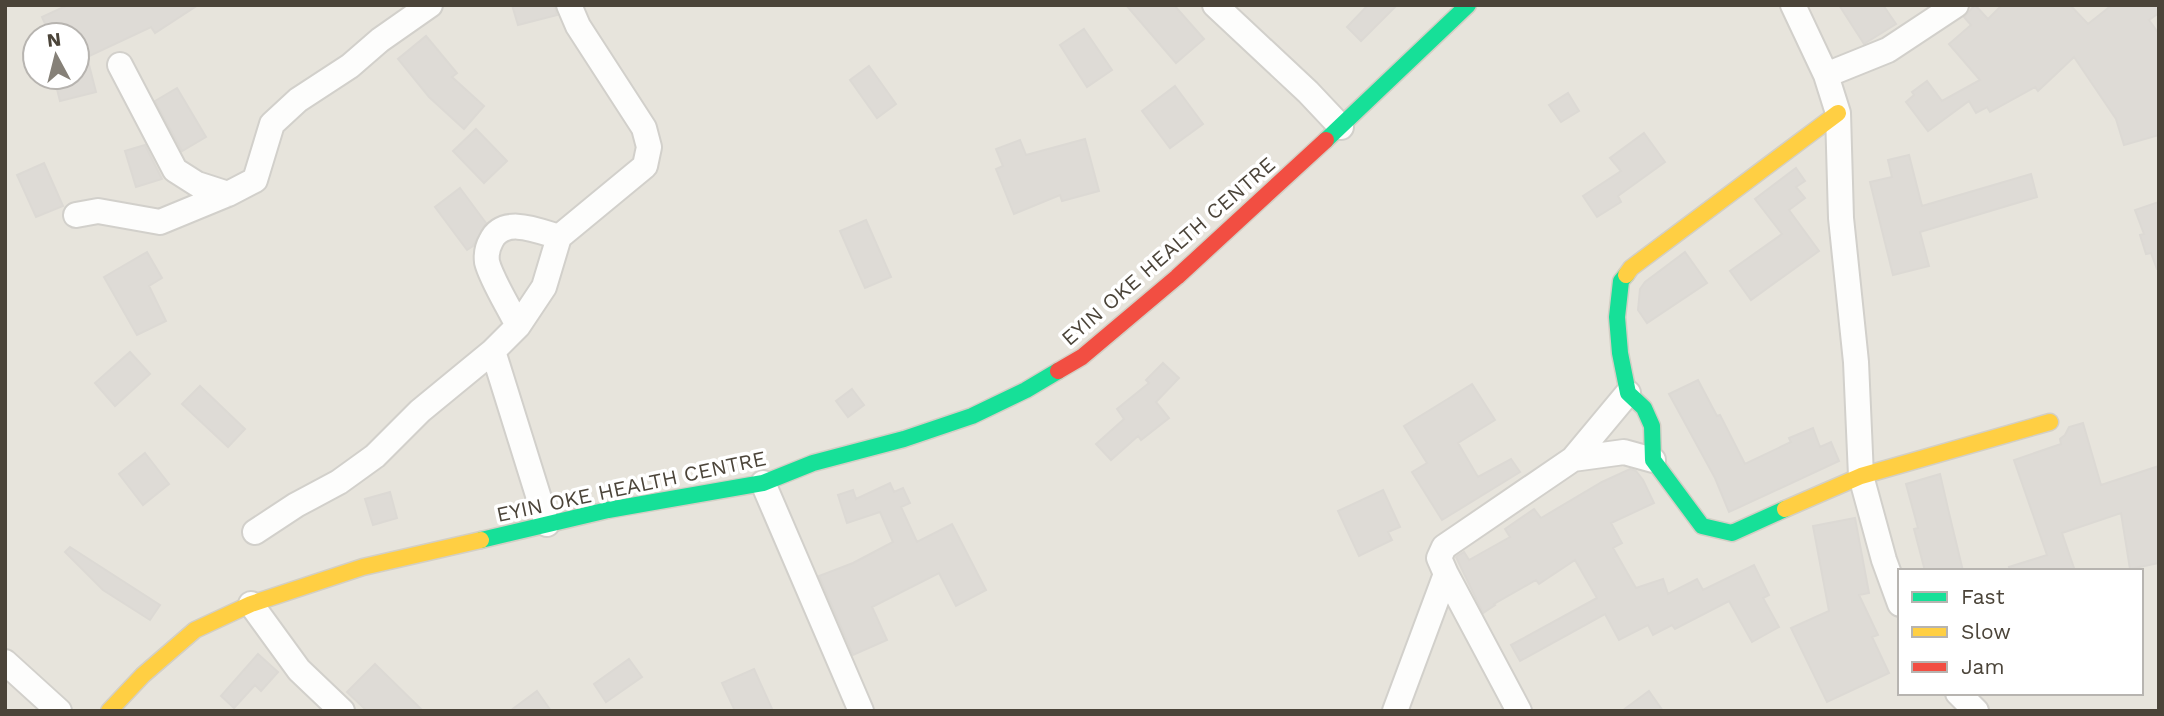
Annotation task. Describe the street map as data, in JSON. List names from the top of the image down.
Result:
{
  "streets": {
    "main road": ["EYIN OKE HEALTH CENTRE"]
  },
  "legend": ["Fast", "Slow", "Jam"],
  "north": "top"
}
